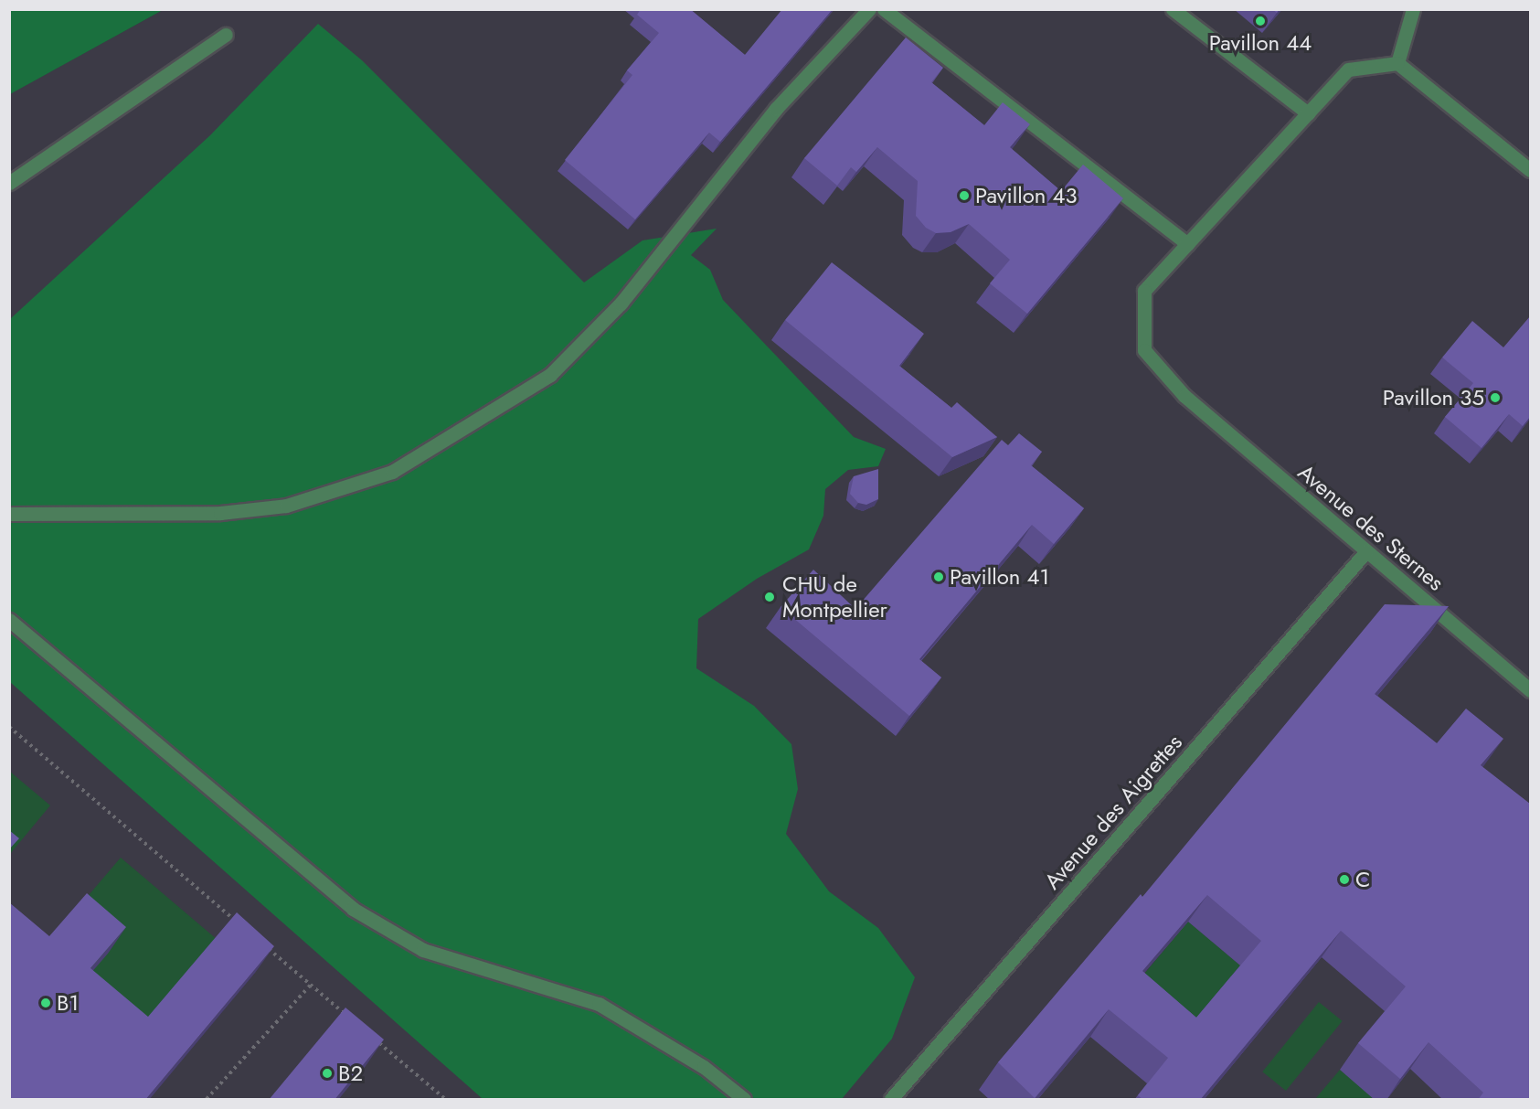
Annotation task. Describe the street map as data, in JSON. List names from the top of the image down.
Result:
{
  "streets": {
    "lane": ["Avenue des Sternes", "Avenue des Aigrettes"]
  },
  "crossings": [
    ["Avenue des Sternes", "Avenue des Aigrettes"]
  ],
  "places": [
    "Pavillon 44",
    "Pavillon 43",
    "Pavillon 35",
    "Pavillon 41",
    "CHU de Montpellier",
    "C",
    "B1",
    "B2"
  ]
}
